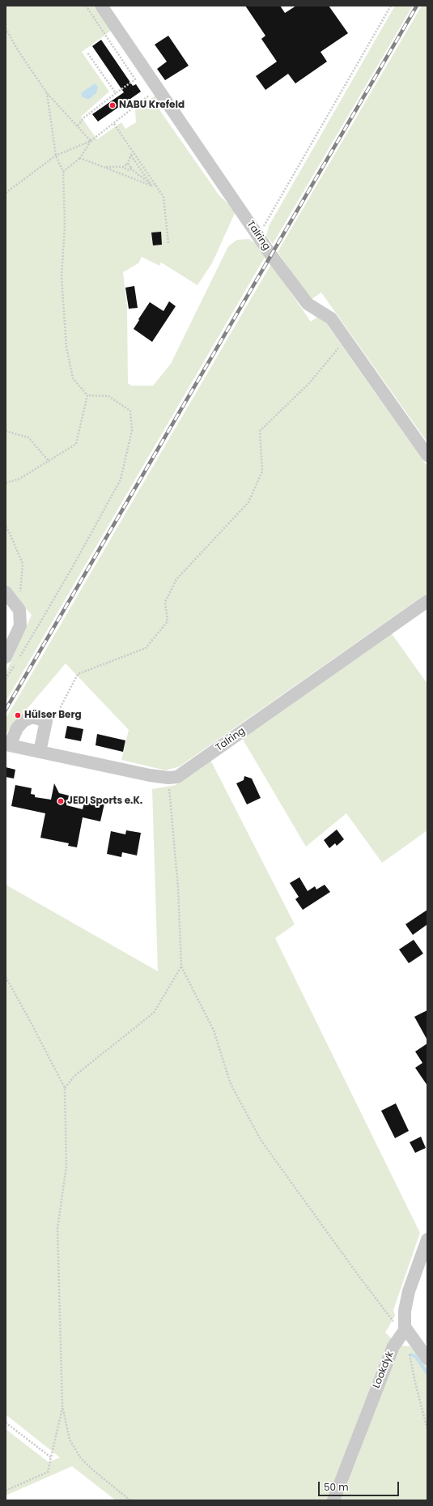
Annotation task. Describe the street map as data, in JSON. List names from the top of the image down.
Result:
{
  "streets": {
    "street": ["Talring", "Lookdyk"]
  },
  "places": ["NABU Krefeld", "Hülser Berg", "JEDI Sports e.K."],
  "scale_bar": "50 m"
}
